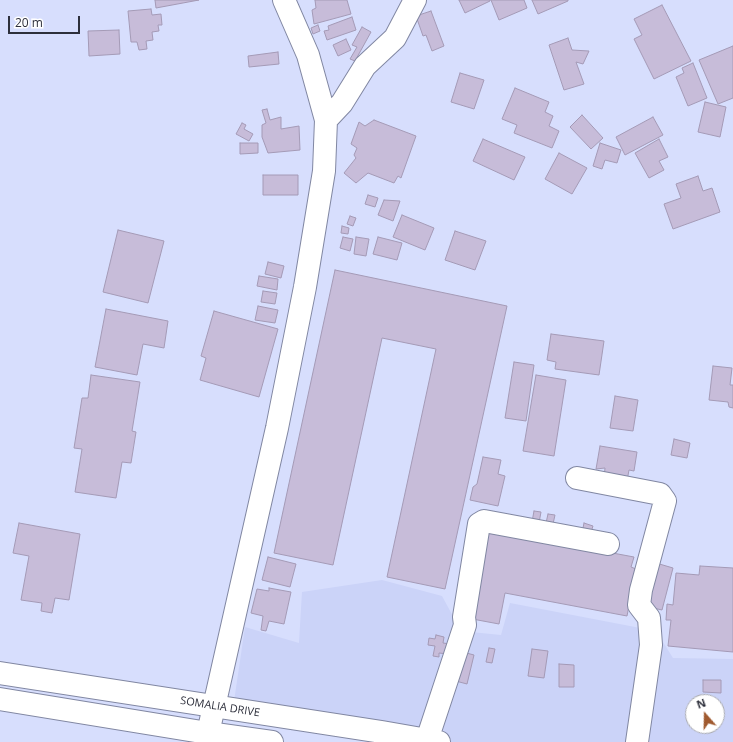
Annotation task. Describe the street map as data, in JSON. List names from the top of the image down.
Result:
{
  "streets": {
    "street": ["SOMALIA DRIVE"]
  },
  "scale_bar": "20 m",
  "north": "top"
}
